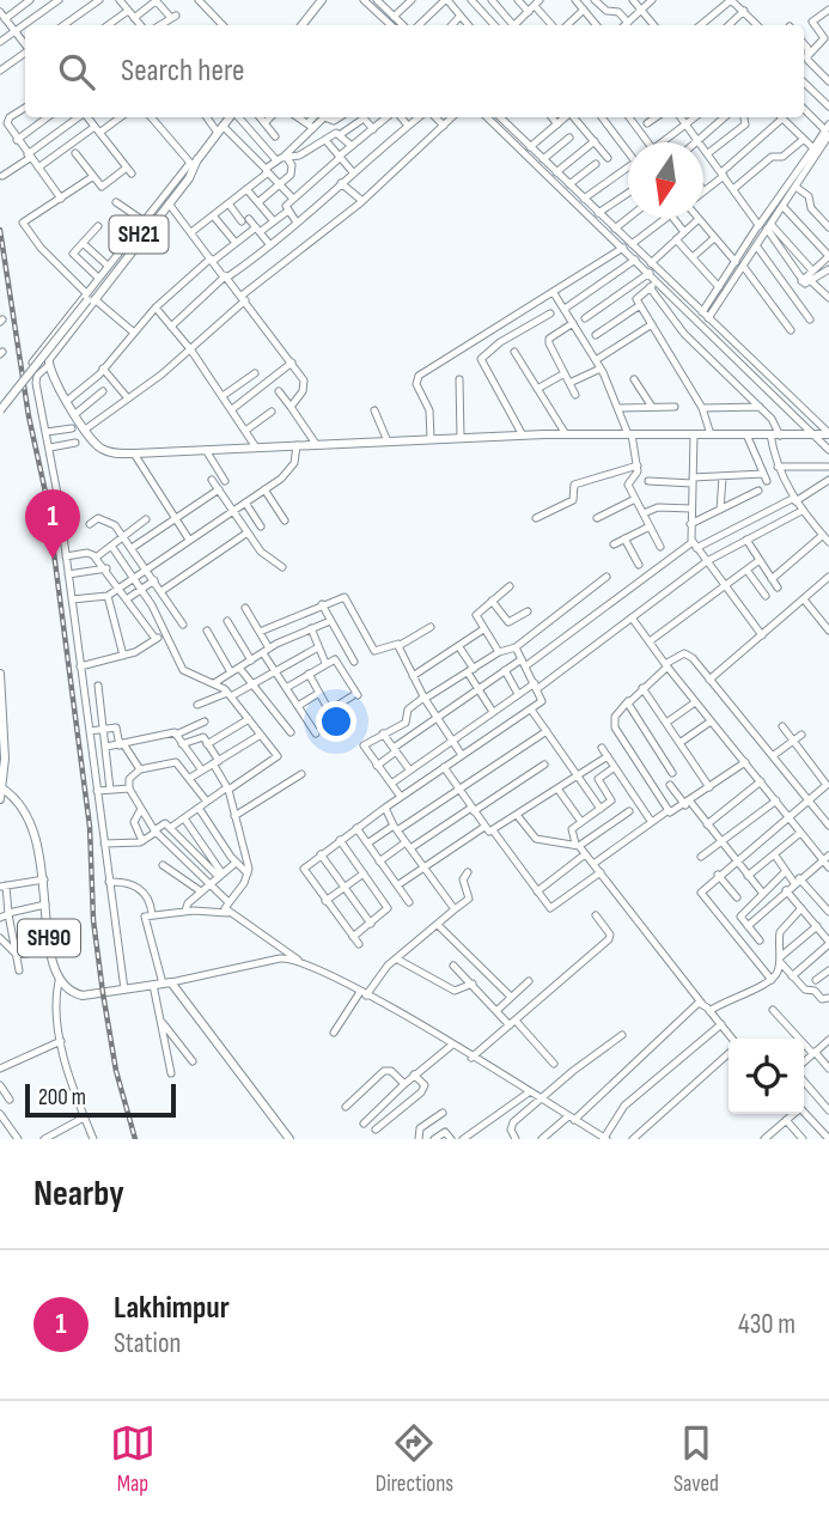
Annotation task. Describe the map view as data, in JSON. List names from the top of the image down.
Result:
{
  "streets": {
    "main road": ["SH21", "SH90"]
  },
  "scale_bar": "200 m",
  "north": "bottom",
  "page": {
    "search": "Search here",
    "pins": "1",
    "scale": "200 m",
    "heading": "Nearby",
    "list": [
      {
        "mark": "1",
        "name": "Lakhimpur",
        "note": "Station",
        "value": "430 m"
      }
    ],
    "nav": ["Map", "Directions", "Saved"]
  }
}
